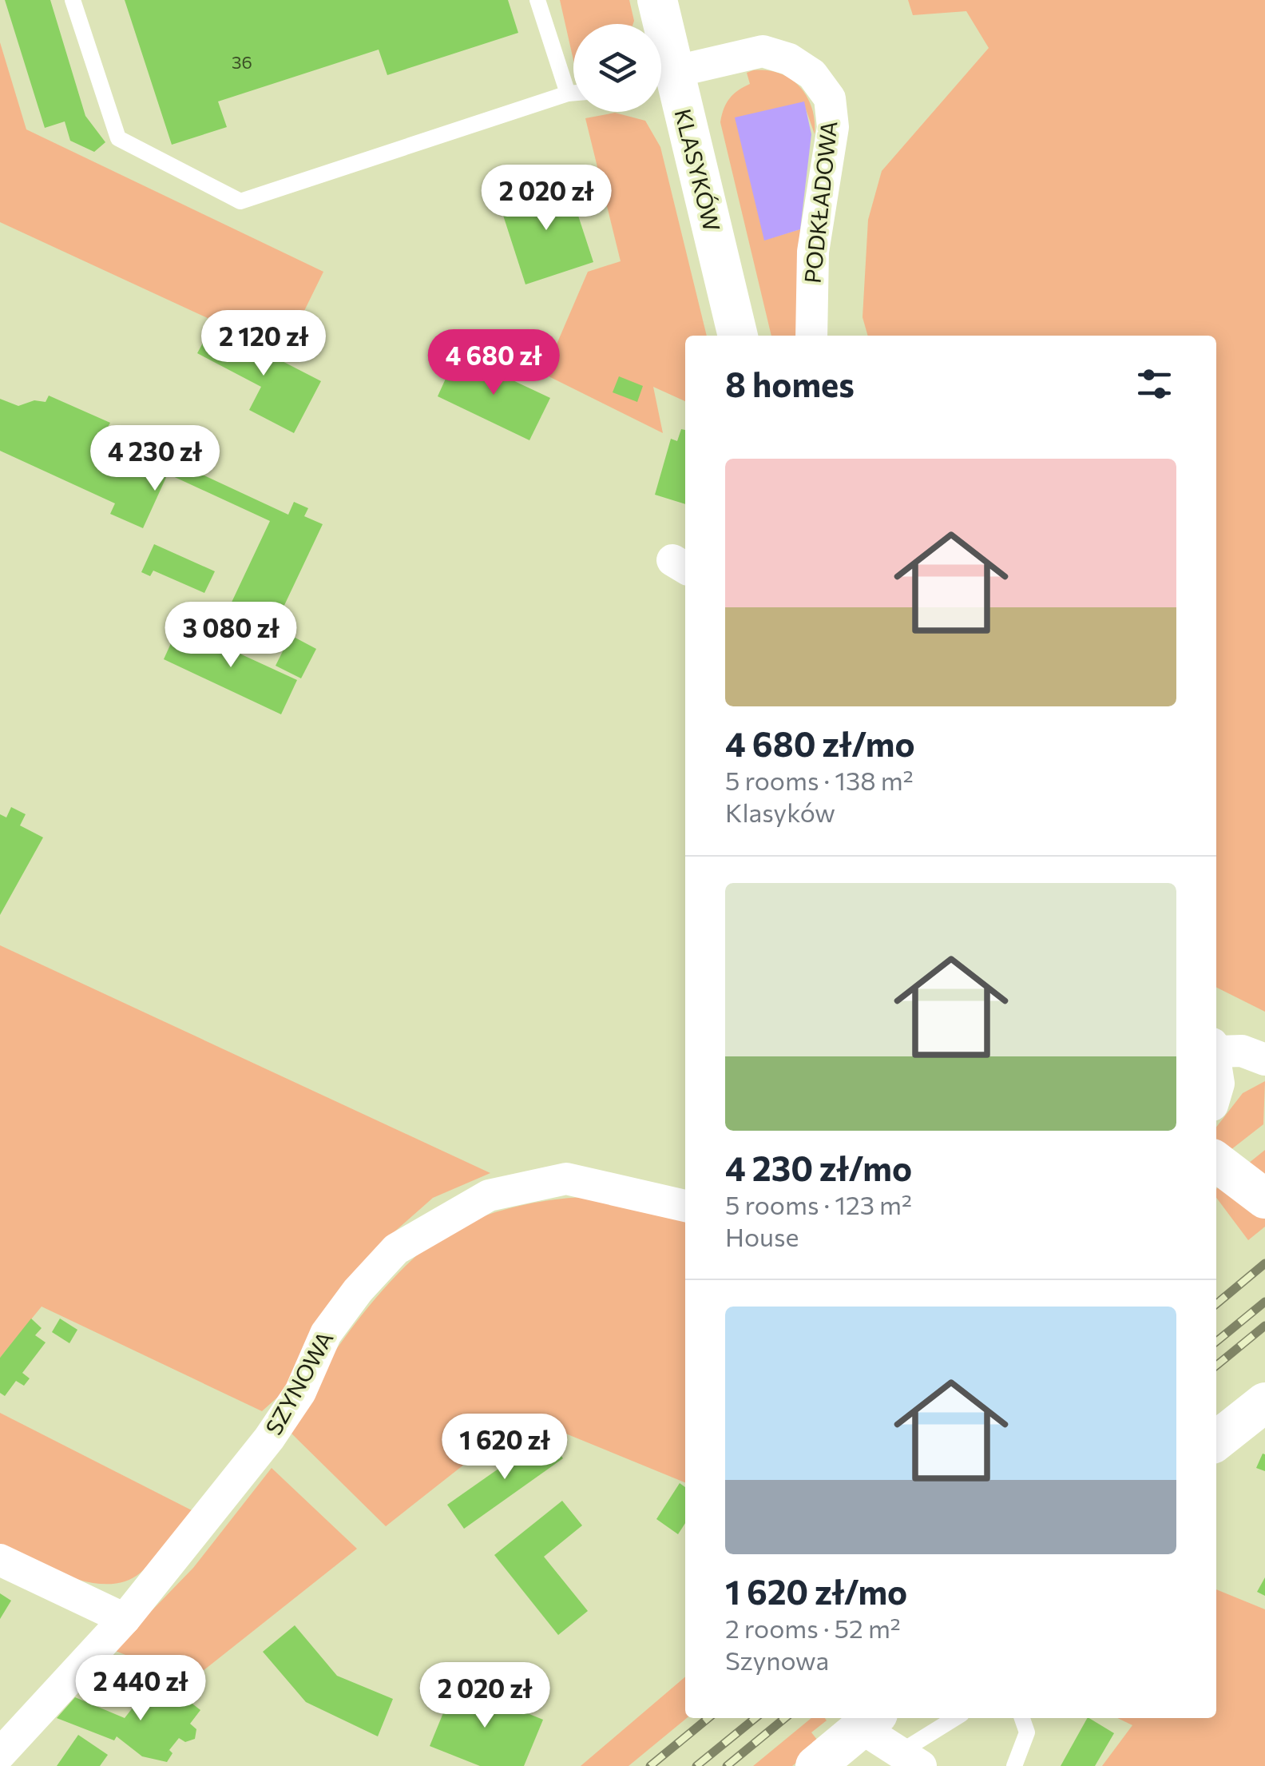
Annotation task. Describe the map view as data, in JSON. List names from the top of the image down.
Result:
{
  "streets": {
    "street": ["KLASYKÓW", "PODKŁADOWA", "SZYNOWA"]
  },
  "house_numbers": ["36"],
  "page": {
    "price": [
      "2 020 zł",
      "2 120 zł",
      "4 680 zł",
      "4 230 zł",
      "3 080 zł",
      "1 620 zł",
      "2 440 zł",
      "2 020 zł"
    ],
    "heading": "8 homes",
    "list": [
      {
        "name": "4 680 zł/mo",
        "note": "5 rooms · 138 m² · Klasyków"
      },
      {
        "name": "4 230 zł/mo",
        "note": "5 rooms · 123 m² · House"
      },
      {
        "name": "1 620 zł/mo",
        "note": "2 rooms · 52 m² · Szynowa"
      }
    ]
  }
}
